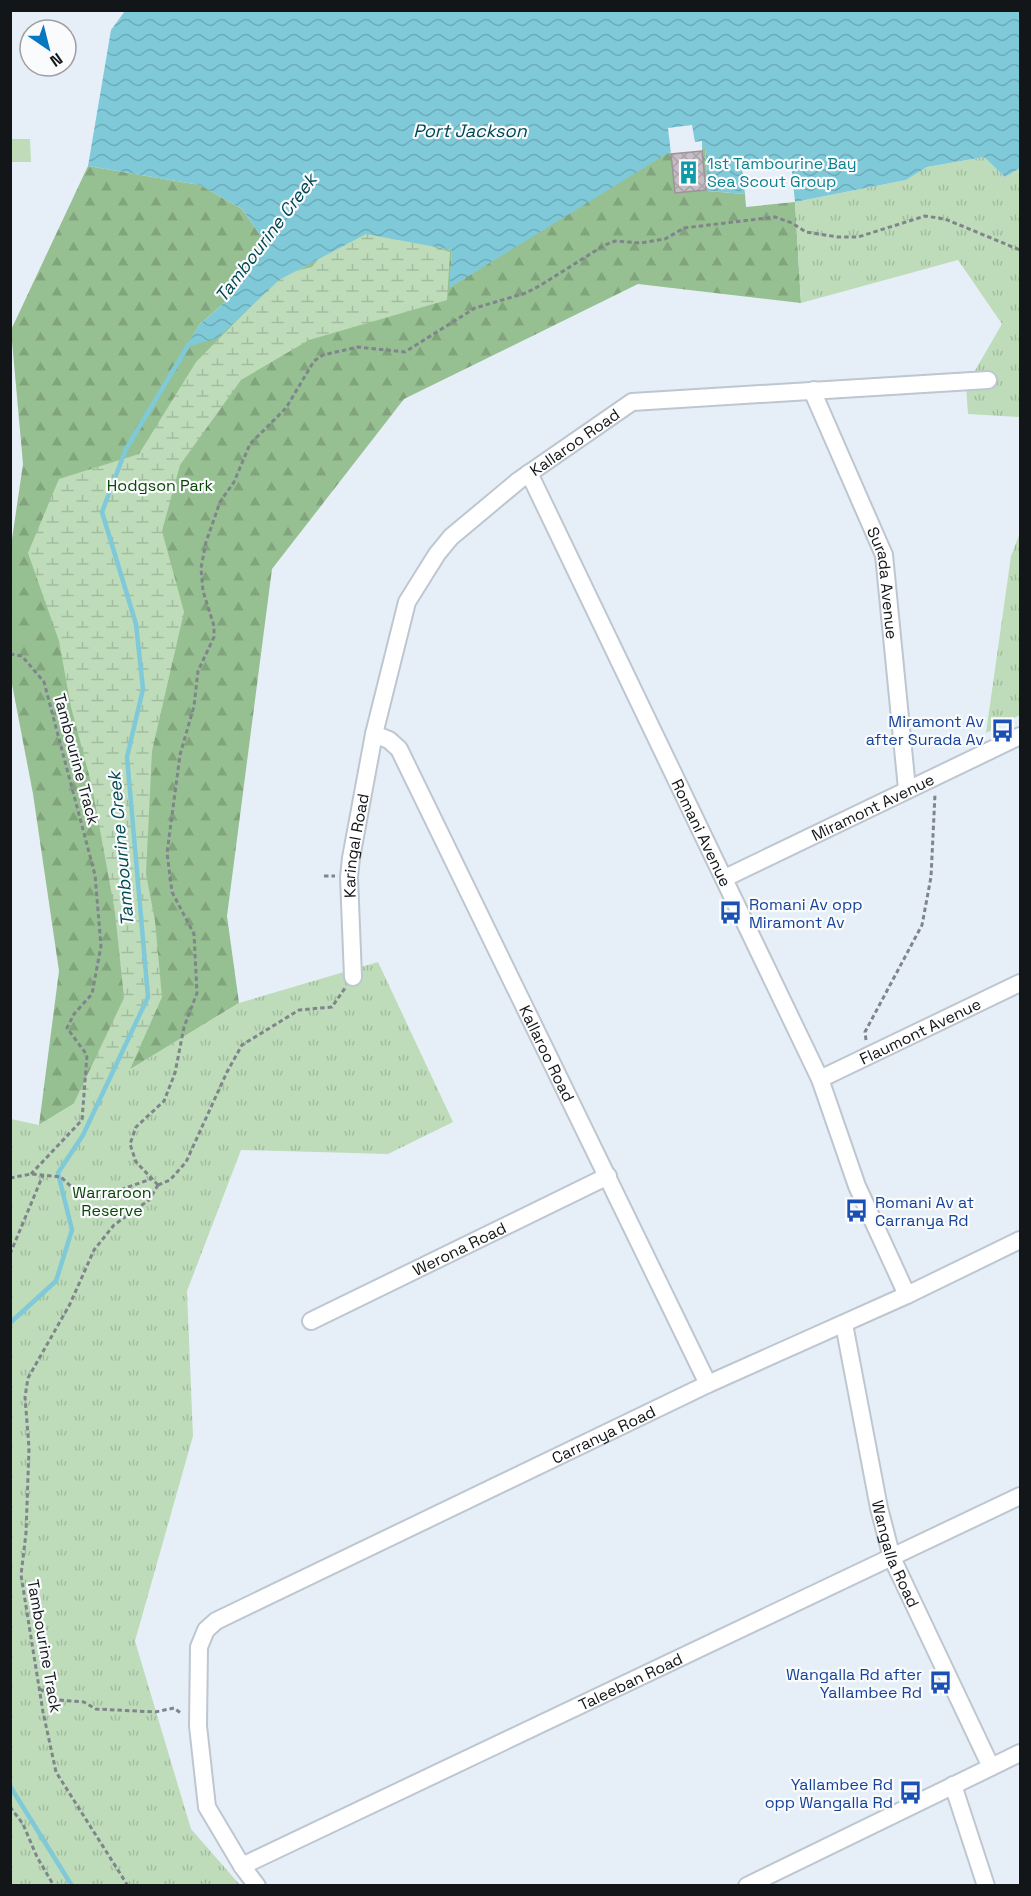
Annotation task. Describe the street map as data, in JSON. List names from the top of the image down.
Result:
{
  "streets": {
    "street": [
      "Kallaroo Road",
      "Surada Avenue",
      "Miramont Avenue",
      "Romani Avenue",
      "Karingal Road",
      "Flaumont Avenue",
      "Werona Road",
      "Carranya Road",
      "Wangalla Road",
      "Taleeban Road"
    ],
    "path": ["Tambourine Track"]
  },
  "crossings": [
    ["Kallaroo Road", "Surada Avenue"],
    ["Kallaroo Road", "Romani Avenue"],
    ["Kallaroo Road", "Karingal Road"],
    ["Kallaroo Road", "Werona Road"],
    ["Kallaroo Road", "Carranya Road"],
    ["Surada Avenue", "Miramont Avenue"],
    ["Tambourine Track", "Karingal Road"],
    ["Miramont Avenue", "Romani Avenue"],
    ["Romani Avenue", "Flaumont Avenue"],
    ["Romani Avenue", "Carranya Road"],
    ["Carranya Road", "Wangalla Road"],
    ["Wangalla Road", "Taleeban Road"]
  ],
  "water": ["Port Jackson", "Tambourine Creek"],
  "parks": ["Hodgson Park", "Warraroon Reserve"],
  "places": {
    "building": ["1st Tambourine Bay Sea Scout Group"],
    "bus stop": [
      "Miramont Av after Surada Av",
      "Romani Av opp Miramont Av",
      "Romani Av at Carranya Rd",
      "Wangalla Rd after Yallambee Rd",
      "Yallambee Rd opp Wangalla Rd"
    ]
  },
  "north": "bottom right"
}
